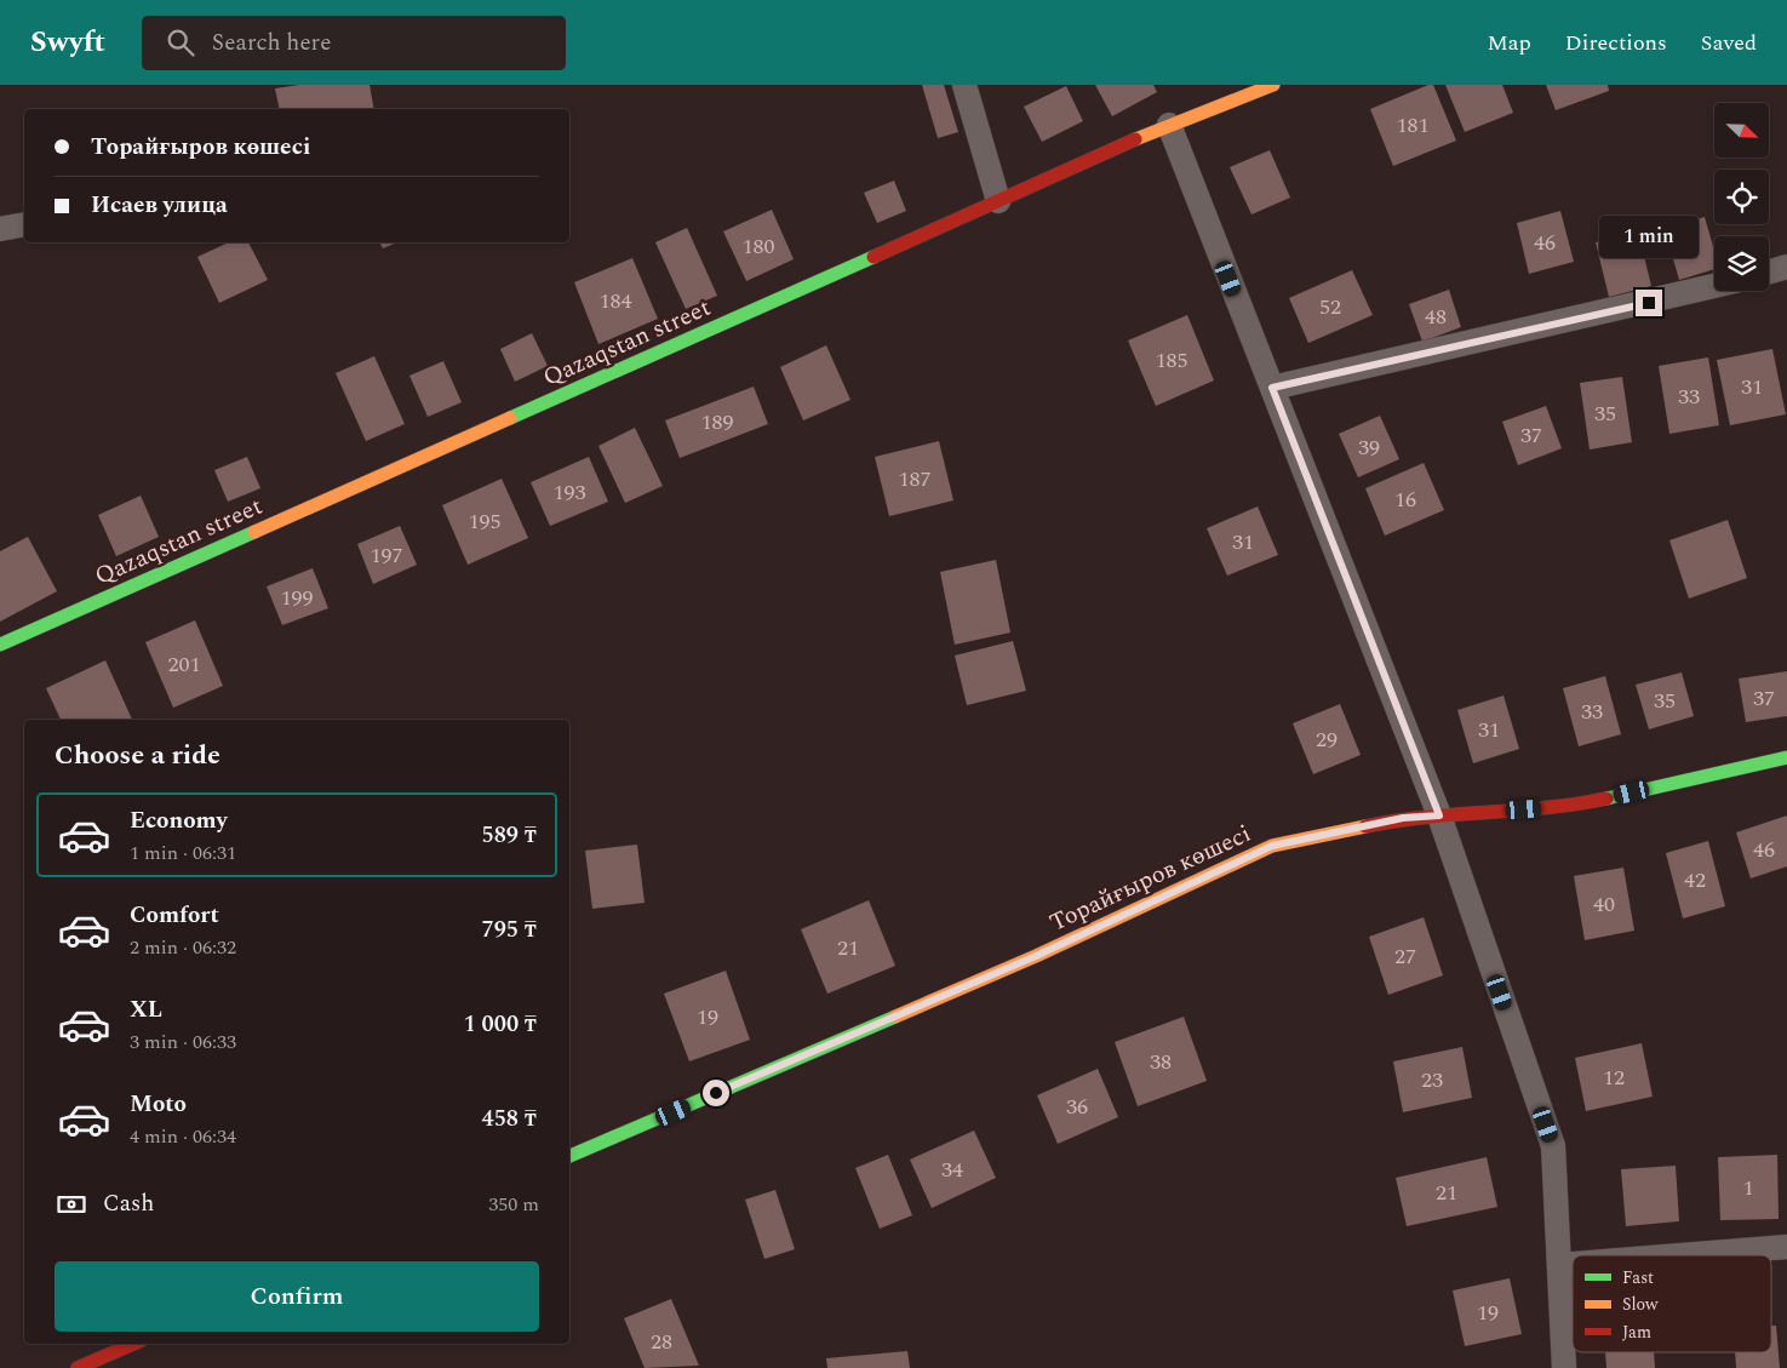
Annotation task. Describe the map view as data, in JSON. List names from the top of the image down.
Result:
{
  "streets": {
    "street": ["Qazaqstan street", "Торайғыров көшесі"]
  },
  "house_numbers": [
    "181",
    "46",
    "180",
    "184",
    "52",
    "48",
    "185",
    "31",
    "33",
    "35",
    "189",
    "37",
    "39",
    "187",
    "193",
    "16",
    "195",
    "31",
    "197",
    "199",
    "201",
    "37",
    "35",
    "33",
    "31",
    "29",
    "46",
    "42",
    "40",
    "21",
    "27",
    "19",
    "38",
    "12",
    "23",
    "36",
    "34",
    "1",
    "21",
    "19",
    "28"
  ],
  "legend": ["Fast", "Slow", "Jam"],
  "north": "bottom right",
  "page": {
    "header": "Swyft",
    "search": "Search here",
    "nav": ["Map", "Directions", "Saved"],
    "banner": ["Торайғыров көшесі", "Исаев улица"],
    "bubble": "1 min",
    "heading": "Choose a ride",
    "list": [
      {
        "name": "Economy",
        "note": "1 min · 06:31",
        "value": "589 ₸"
      },
      {
        "name": "Comfort",
        "note": "2 min · 06:32",
        "value": "795 ₸"
      },
      {
        "name": "XL",
        "note": "3 min · 06:33",
        "value": "1 000 ₸"
      },
      {
        "name": "Moto",
        "note": "4 min · 06:34",
        "value": "458 ₸"
      }
    ],
    "pay": ["Cash", "350 m"],
    "buttons": "Confirm"
  }
}
